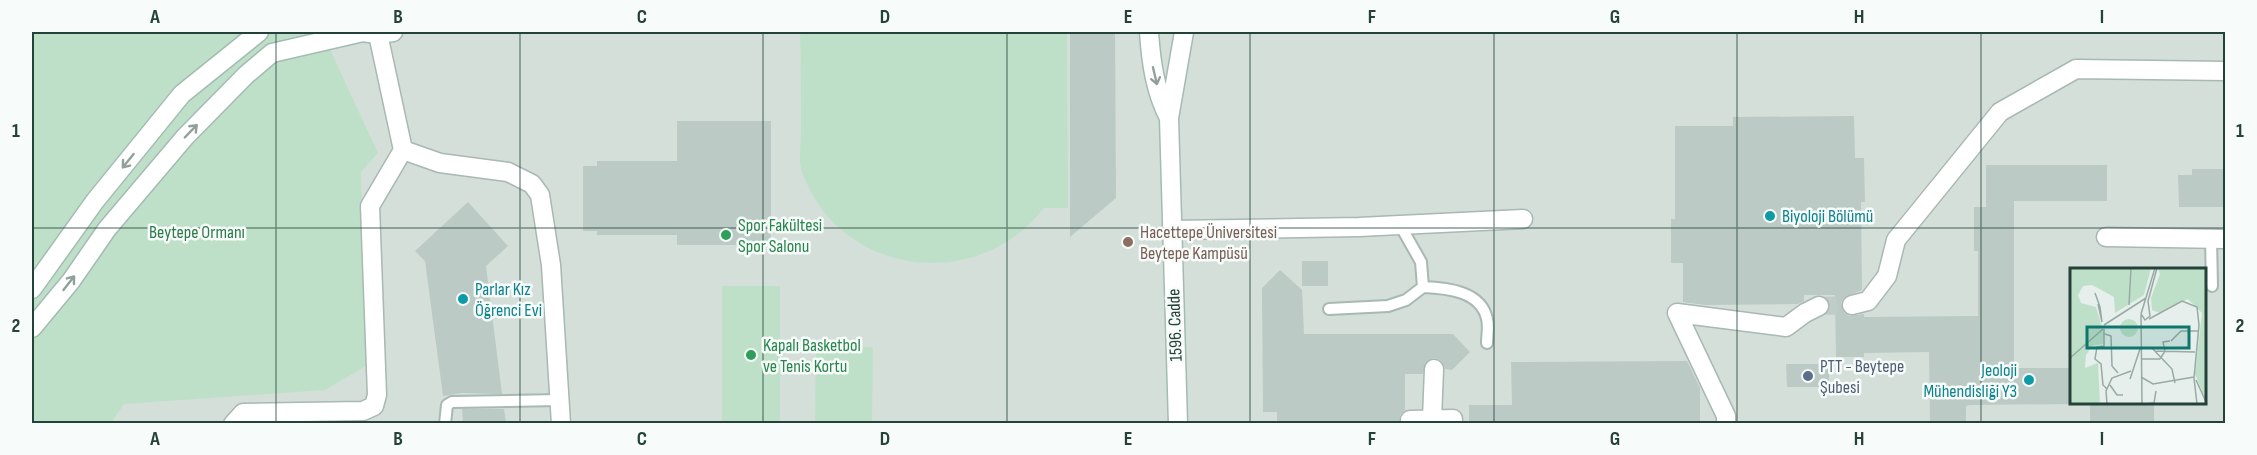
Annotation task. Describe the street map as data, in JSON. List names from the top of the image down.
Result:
{
  "streets": {
    "street": ["1596. Cadde"]
  },
  "parks": ["Beytepe Ormanı"],
  "places": [
    "Biyoloji Bölümü",
    "Spor Fakültesi Spor Salonu",
    "Hacettepe Üniversitesi Beytepe Kampüsü",
    "Parlar Kız Öğrenci Evi",
    "Kapalı Basketbol ve Tenis Kortu",
    "PTT - Beytepe Şubesi",
    "Jeoloji Mühendisliği Y3"
  ],
  "grid": {
    "columns": [
      "A",
      "B",
      "C",
      "D",
      "E",
      "F",
      "G",
      "H",
      "I"
    ],
    "rows": ["1", "2"]
  }
}
